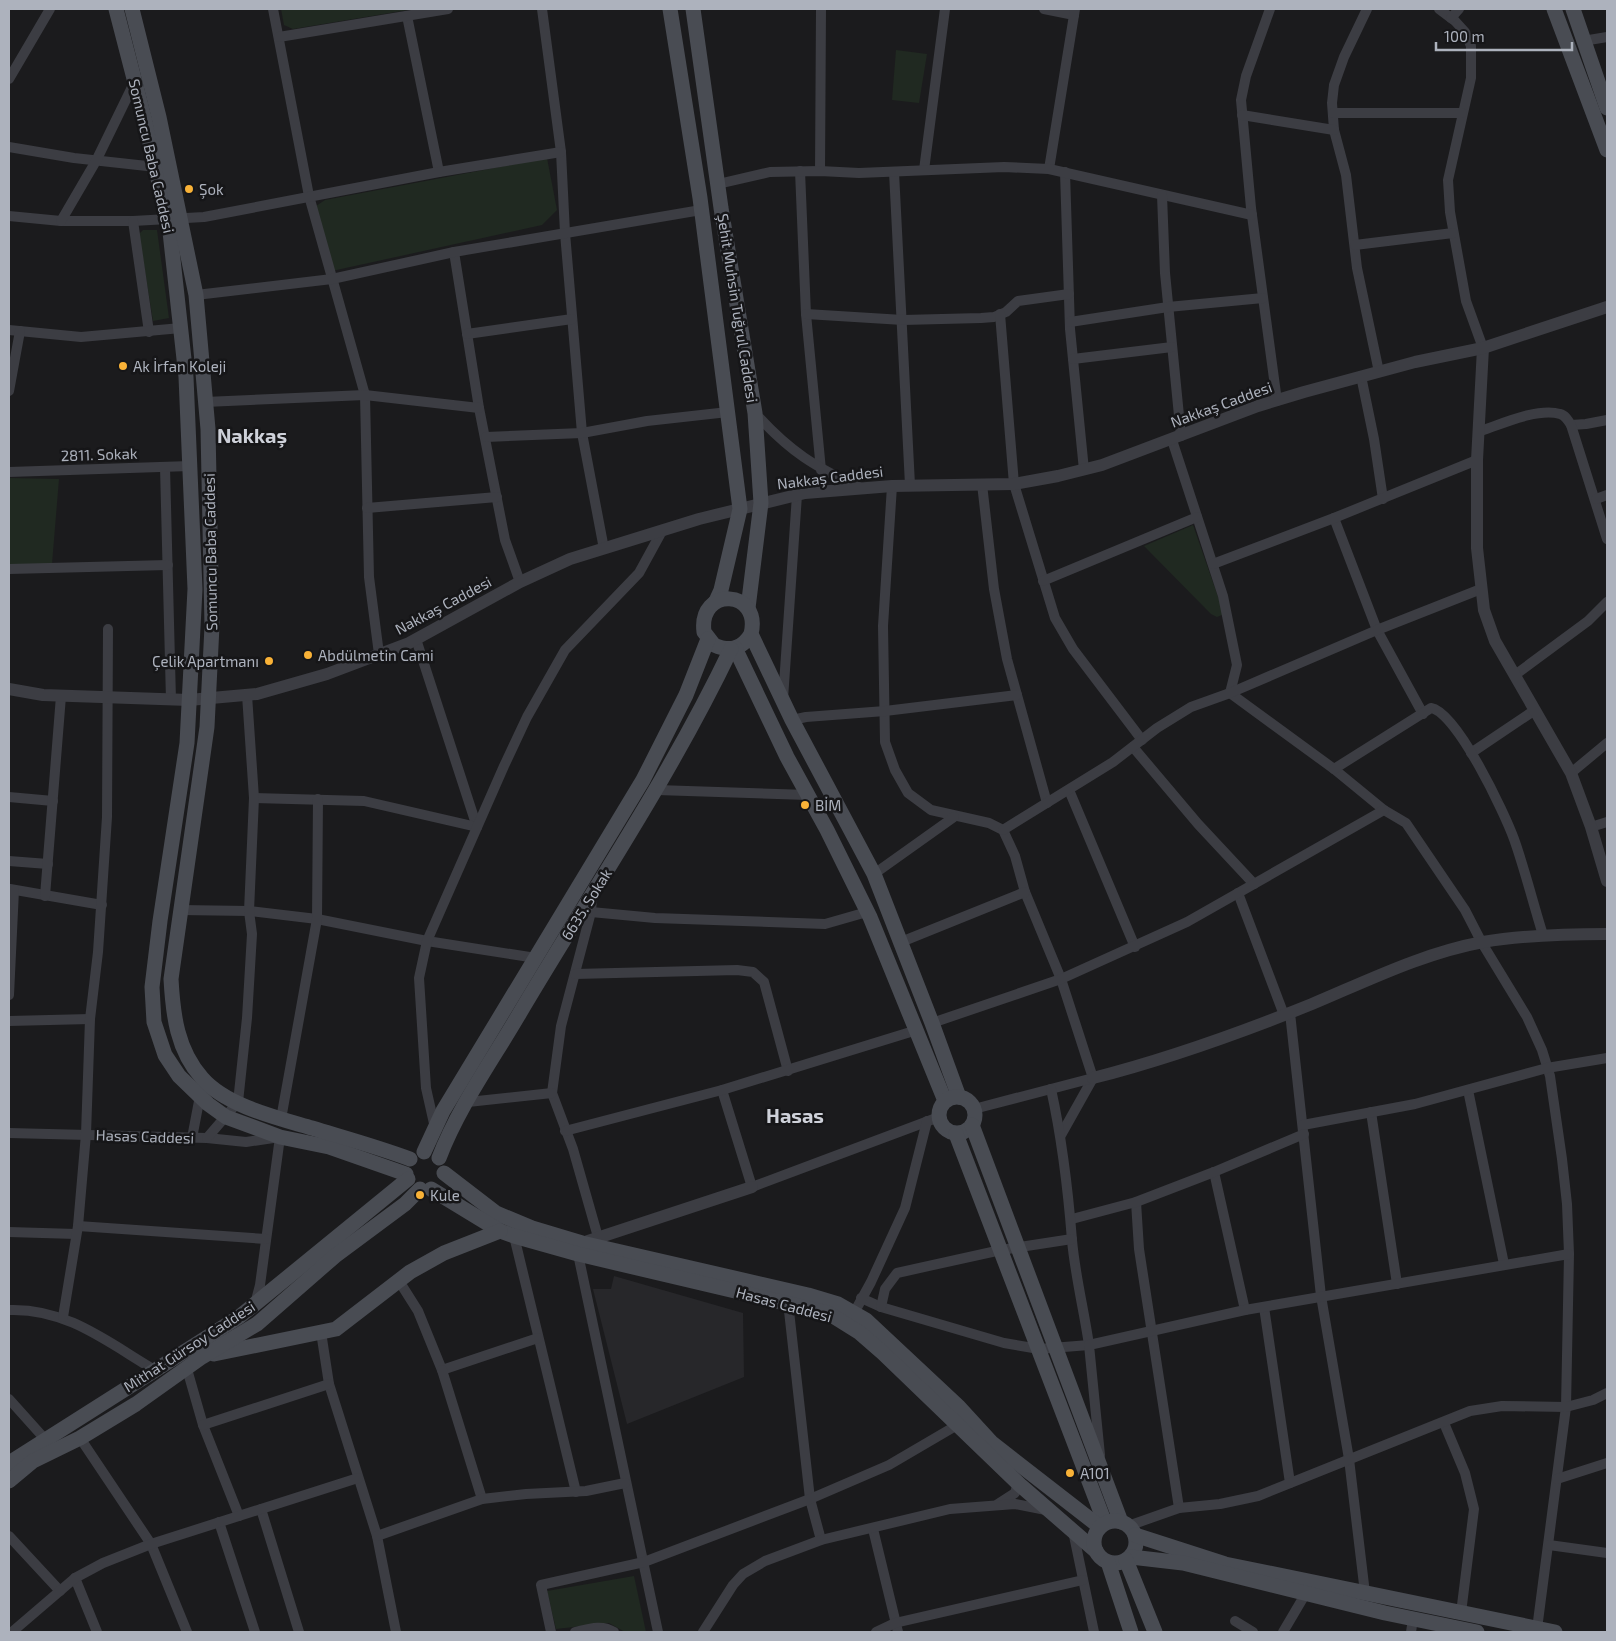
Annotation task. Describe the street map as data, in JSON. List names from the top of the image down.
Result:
{
  "streets": {
    "main road": [
      "Somuncu Baba Caddesi",
      "Şehit Muhsin Tuğrul Caddesi",
      "6635. Sokak",
      "Hasas Caddesi",
      "Mithat Gürsoy Caddesi"
    ],
    "street": ["Nakkaş Caddesi", "2811. Sokak"]
  },
  "crossings": [
    ["Somuncu Baba Caddesi", "Nakkaş Caddesi"],
    ["Somuncu Baba Caddesi", "2811. Sokak"],
    ["Somuncu Baba Caddesi", "6635. Sokak"],
    ["Somuncu Baba Caddesi", "Hasas Caddesi"],
    ["Somuncu Baba Caddesi", "Mithat Gürsoy Caddesi"],
    ["Şehit Muhsin Tuğrul Caddesi", "Nakkaş Caddesi"],
    ["Şehit Muhsin Tuğrul Caddesi", "6635. Sokak"],
    ["6635. Sokak", "Hasas Caddesi"],
    ["6635. Sokak", "Mithat Gürsoy Caddesi"],
    ["Hasas Caddesi", "Mithat Gürsoy Caddesi"]
  ],
  "districts": ["Nakkaş", "Hasas"],
  "places": [
    "Şok",
    "Ak İrfan Koleji",
    "Abdülmetin Cami",
    "Çelik Apartmanı",
    "BİM",
    "Kule",
    "A101"
  ],
  "scale_bar": "100 m"
}
